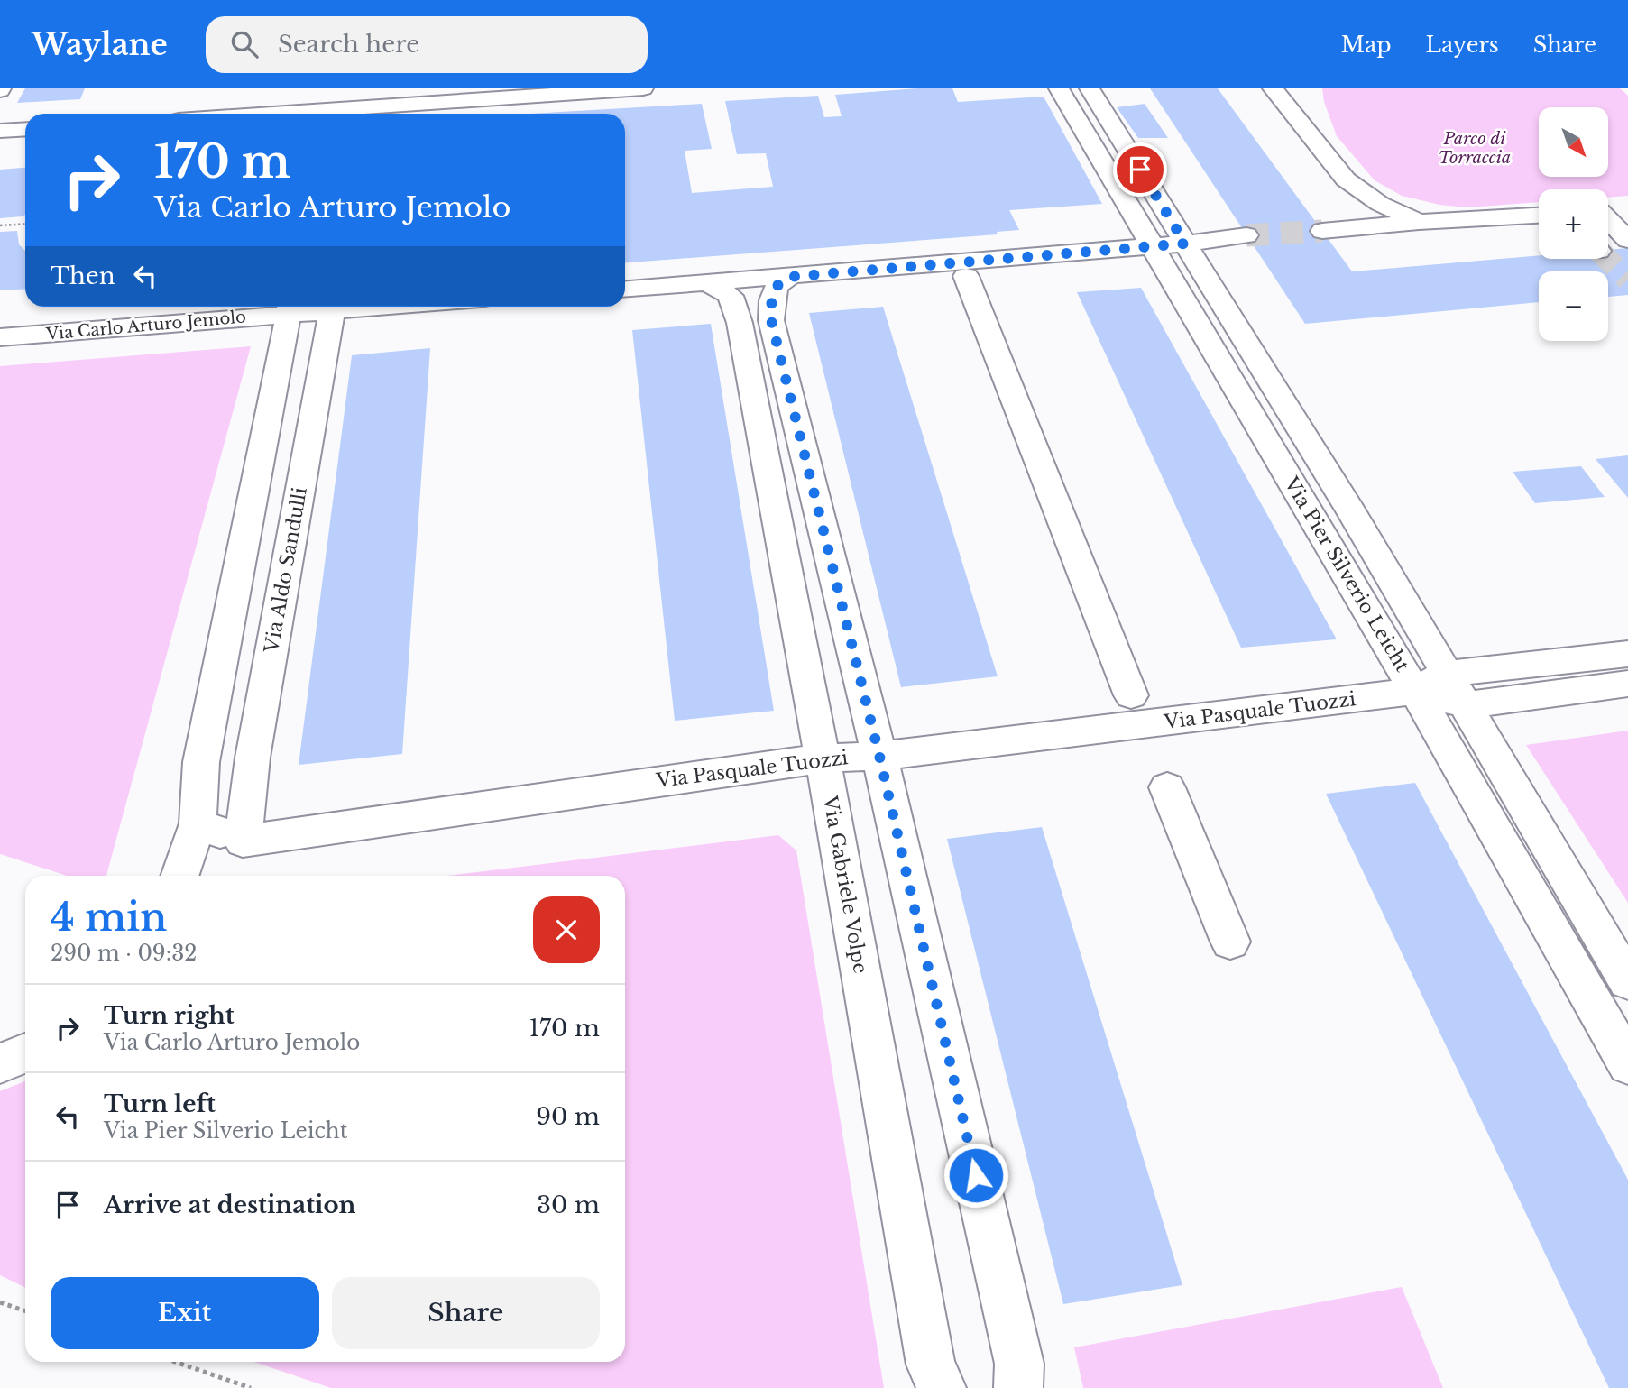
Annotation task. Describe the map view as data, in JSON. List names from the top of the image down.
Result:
{
  "streets": {
    "street": [
      "Via Carlo Arturo Jemolo",
      "Via Aldo Sandulli",
      "Via Pier Silverio Leicht",
      "Via Pasquale Tuozzi",
      "Via Gabriele Volpe"
    ]
  },
  "crossings": [
    ["Via Aldo Sandulli", "Via Pasquale Tuozzi"],
    ["Via Pier Silverio Leicht", "Via Pasquale Tuozzi"],
    ["Via Pasquale Tuozzi", "Via Gabriele Volpe"]
  ],
  "parks": ["Parco di Torraccia"],
  "north": "bottom right",
  "page": {
    "header": "Waylane",
    "search": "Search here",
    "nav": ["Map", "Layers", "Share"],
    "map_buttons": ["+", "−"],
    "turn": ["170 m", "Via Carlo Arturo Jemolo"],
    "then": "Then",
    "heading": ["4 min", "290 m · 09:32"],
    "list": [
      {
        "name": "Turn right",
        "note": "Via Carlo Arturo Jemolo",
        "value": "170 m"
      },
      {
        "name": "Turn left",
        "note": "Via Pier Silverio Leicht",
        "value": "90 m"
      },
      {
        "name": "Arrive at destination",
        "value": "30 m"
      }
    ],
    "buttons": ["Exit", "Share"]
  }
}
